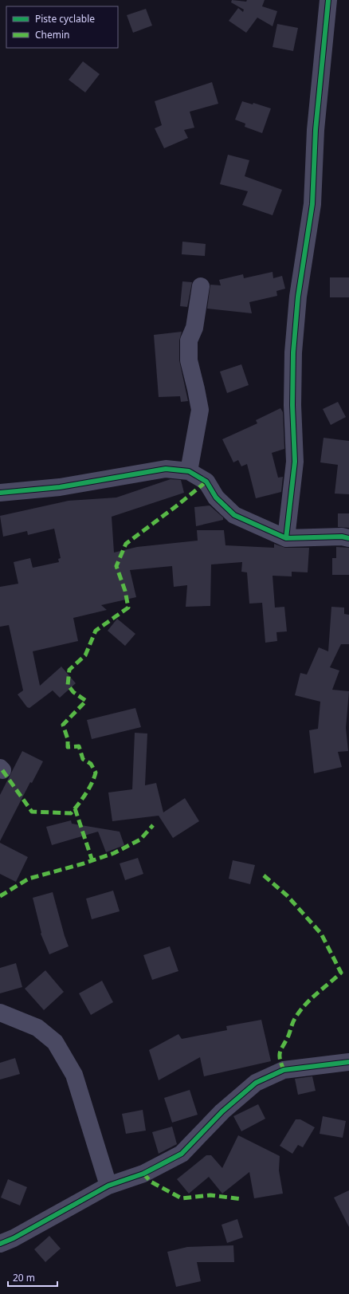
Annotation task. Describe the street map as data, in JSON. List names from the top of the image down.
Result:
{
  "legend": ["Piste cyclable", "Chemin"],
  "scale_bar": "20 m"
}
